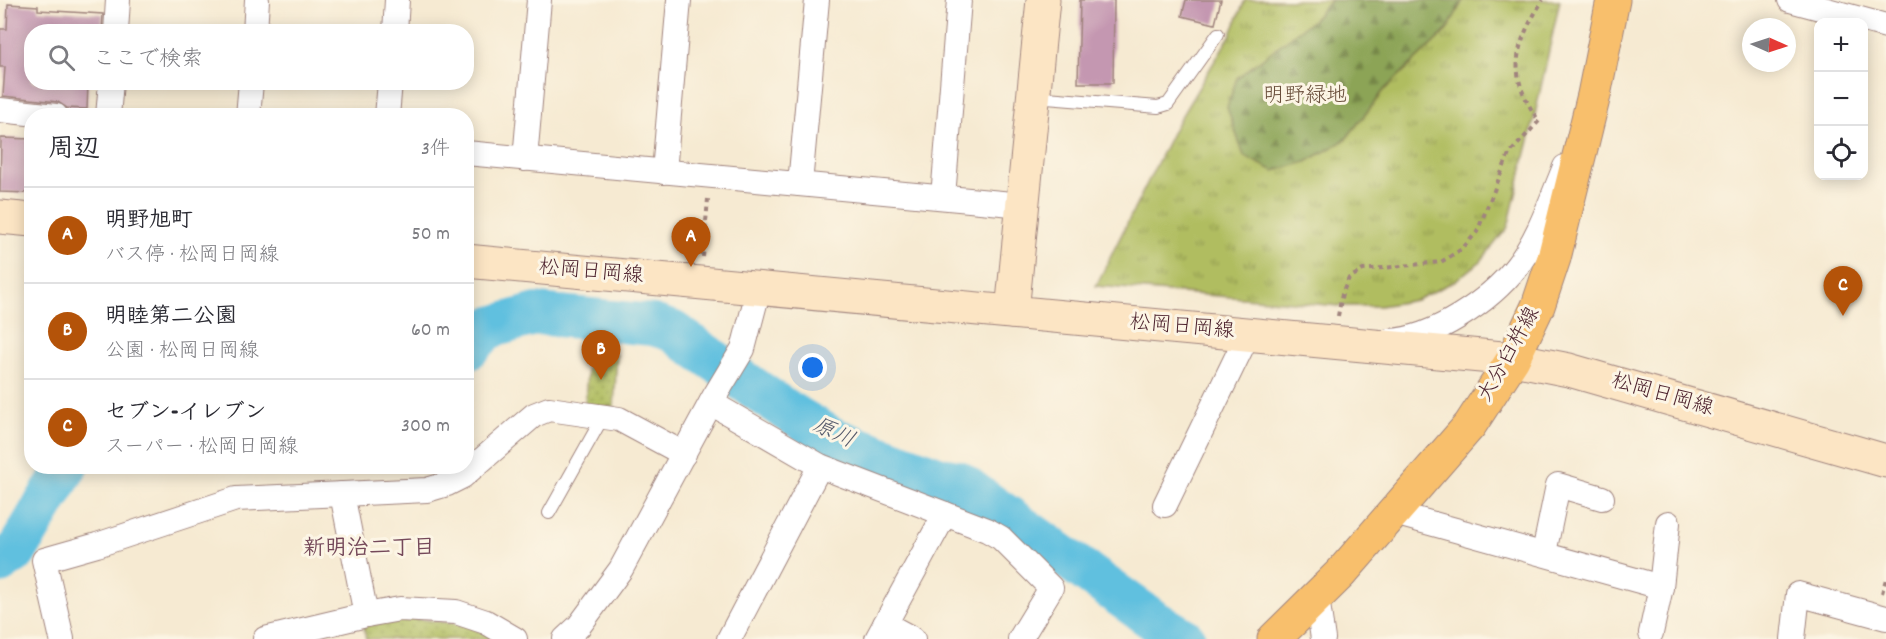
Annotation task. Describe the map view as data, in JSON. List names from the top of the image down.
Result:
{
  "streets": {
    "main road": ["松岡日岡線", "大分臼杵線"]
  },
  "crossings": [
    ["松岡日岡線", "大分臼杵線"]
  ],
  "districts": ["新明治二丁目"],
  "water": ["原川"],
  "parks": ["明野緑地"],
  "north": "right",
  "page": {
    "map_buttons": ["+", "−"],
    "search": "ここで検索",
    "heading": ["周辺", "3件"],
    "list": [
      {
        "mark": "A",
        "name": "明野旭町",
        "note": "バス停 · 松岡日岡線",
        "value": "50 m"
      },
      {
        "mark": "B",
        "name": "明睦第二公園",
        "note": "公園 · 松岡日岡線",
        "value": "60 m"
      },
      {
        "mark": "C",
        "name": "セブン-イレブン",
        "note": "スーパー · 松岡日岡線",
        "value": "300 m"
      }
    ],
    "pins": ["A", "C", "B"]
  }
}
